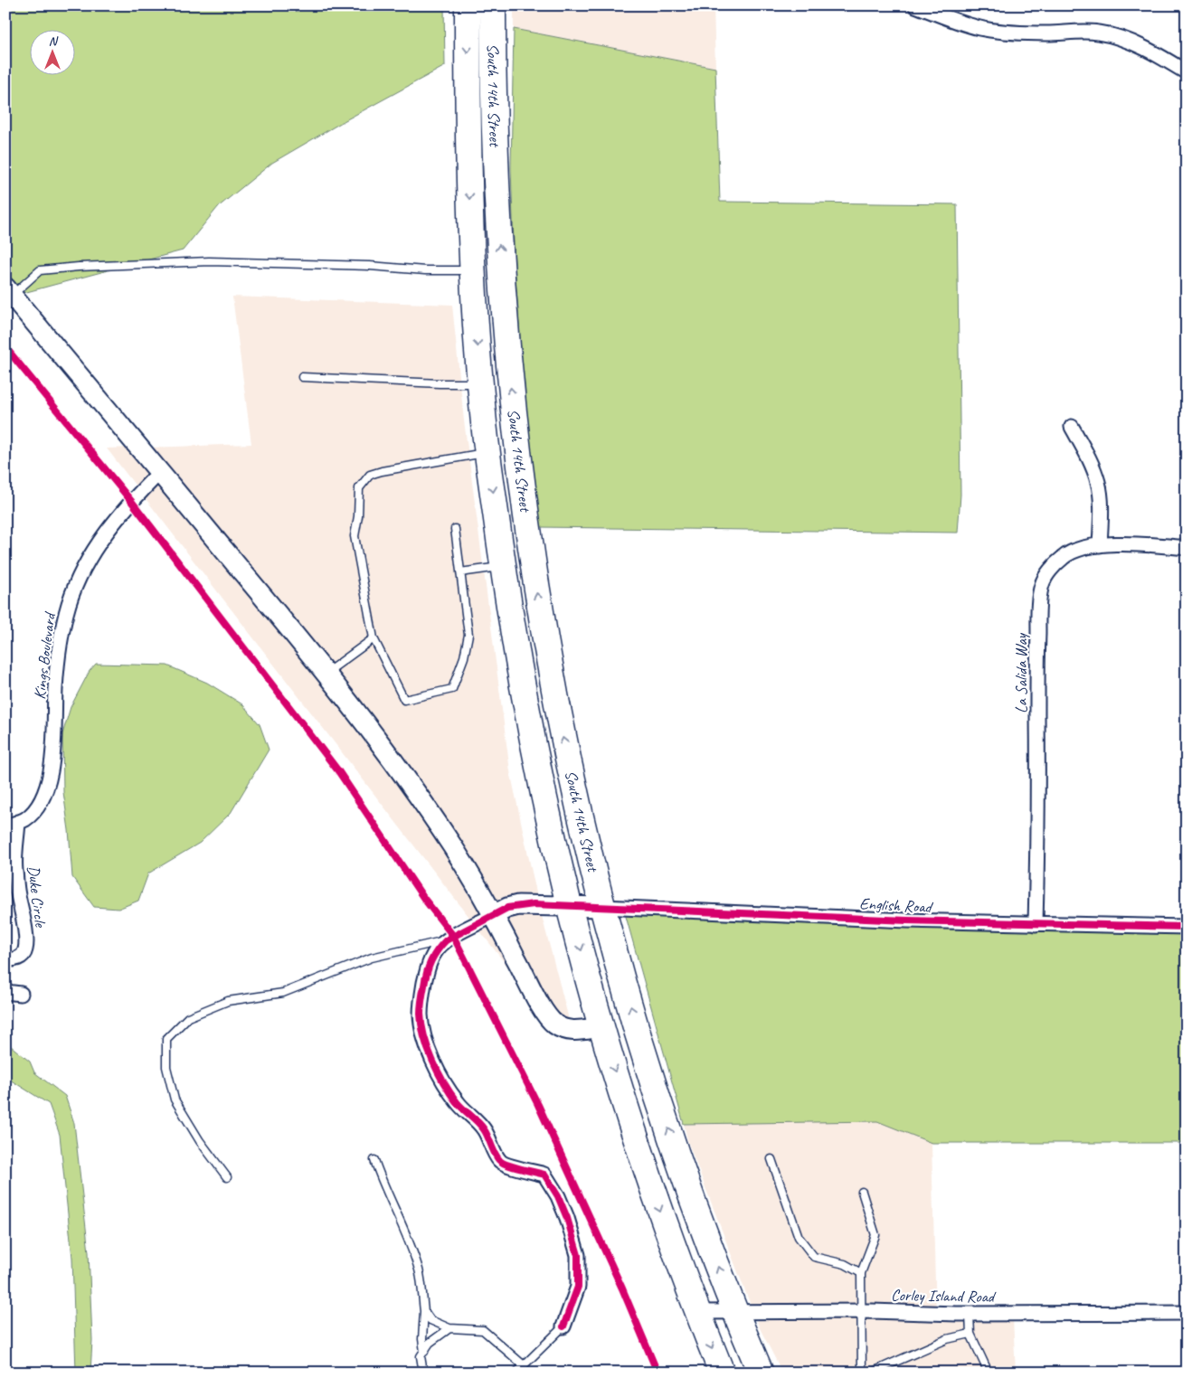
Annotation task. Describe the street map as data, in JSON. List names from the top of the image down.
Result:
{
  "streets": {
    "highway": ["South 14th Street"],
    "street": [
      "Kings Boulevard",
      "La Salida Way",
      "Duke Circle",
      "English Road",
      "Corley Island Road"
    ]
  },
  "crossings": [
    ["South 14th Street", "English Road"],
    ["South 14th Street", "Corley Island Road"],
    ["Kings Boulevard", "Duke Circle"],
    ["La Salida Way", "English Road"]
  ],
  "north": "top"
}
